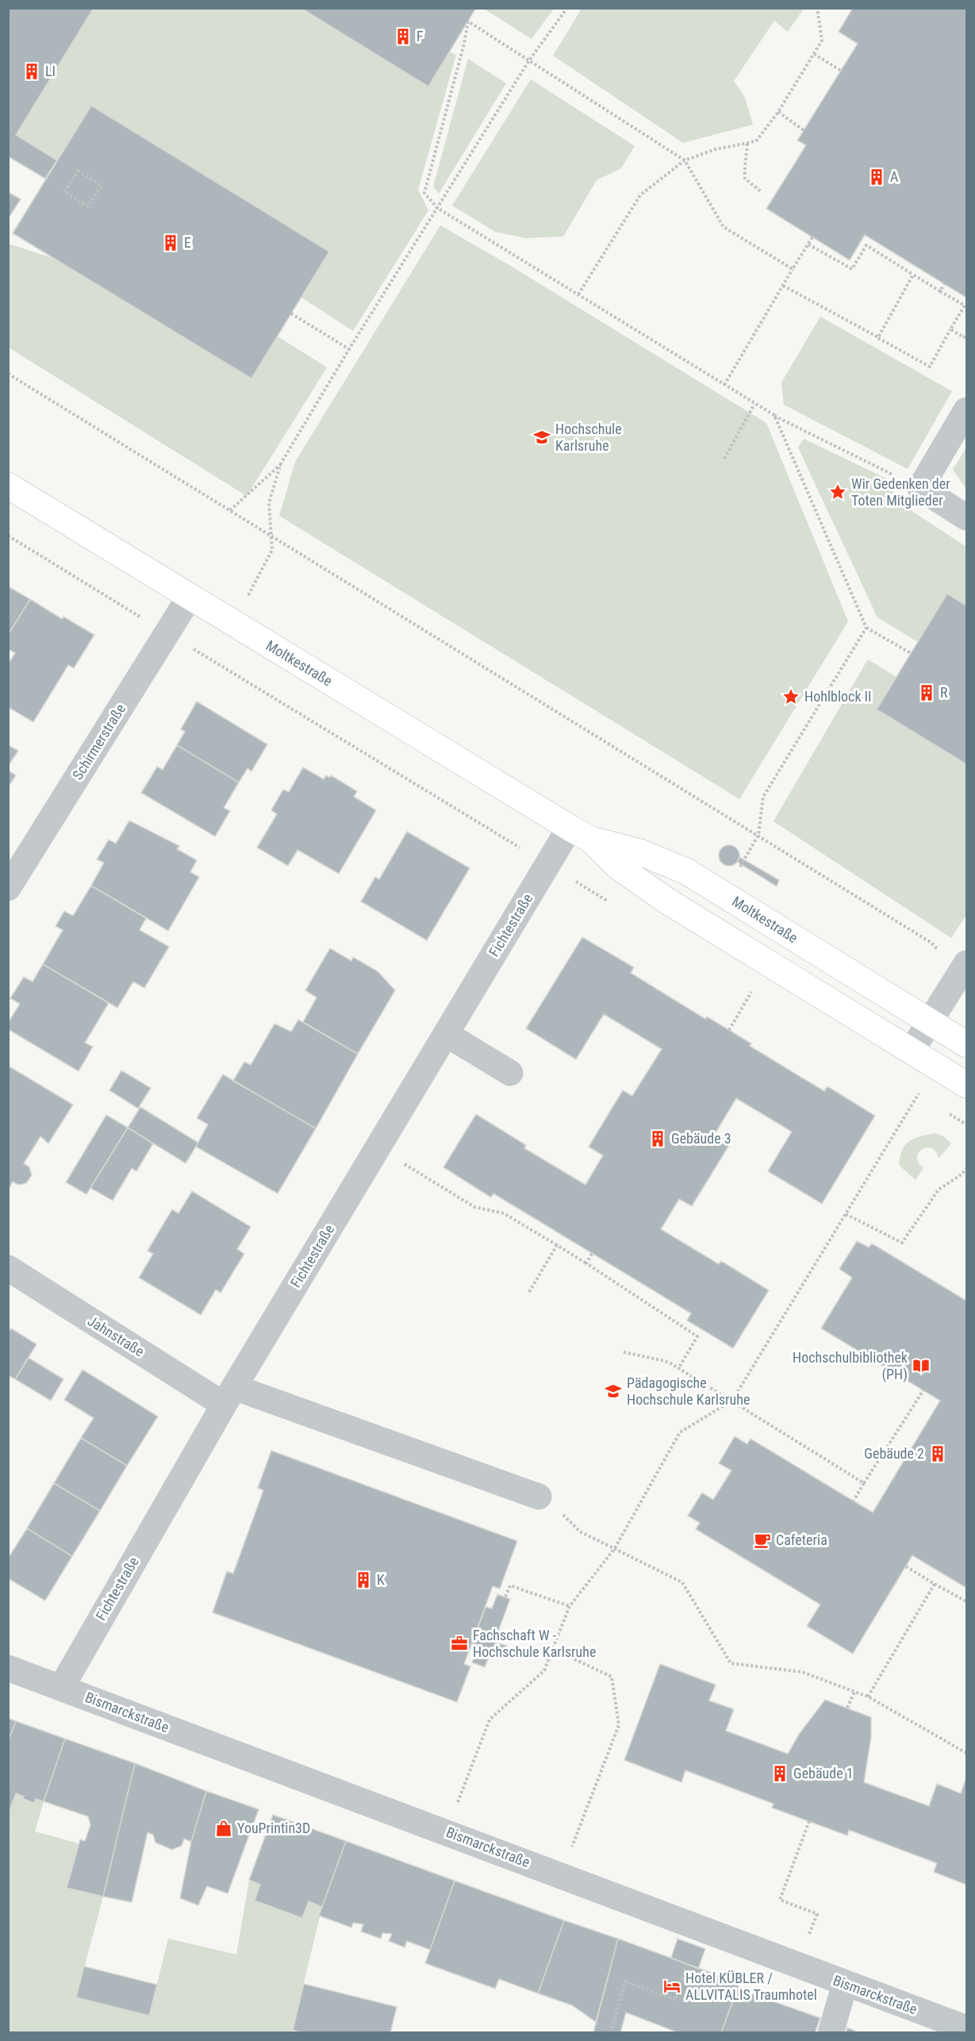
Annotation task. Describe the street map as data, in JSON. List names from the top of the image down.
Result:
{
  "streets": {
    "main road": ["Moltkestraße"],
    "street": [
      "Schirmerstraße",
      "Fichtestraße",
      "Jahnstraße",
      "Bismarckstraße"
    ]
  },
  "crossings": [
    ["Moltkestraße", "Schirmerstraße"],
    ["Moltkestraße", "Fichtestraße"],
    ["Fichtestraße", "Jahnstraße"],
    ["Fichtestraße", "Bismarckstraße"]
  ],
  "places": {
    "building": [
      "F",
      "LI",
      "A",
      "E",
      "R",
      "Gebäude 3",
      "Gebäude 2",
      "K",
      "Gebäude 1"
    ],
    "school or university": ["Hochschule Karlsruhe", "Pädagogische Hochschule Karlsruhe"],
    "place": ["Wir Gedenken der Toten Mitglieder", "Hohlblock II"],
    "library": ["Hochschulbibliothek (PH)"],
    "cafe": ["Cafeteria"],
    "office": ["Fachschaft W - Hochschule Karlsruhe"],
    "shop": ["YouPrintin3D"],
    "hotel": ["Hotel KÜBLER / ALLVITALIS Traumhotel"]
  }
}
